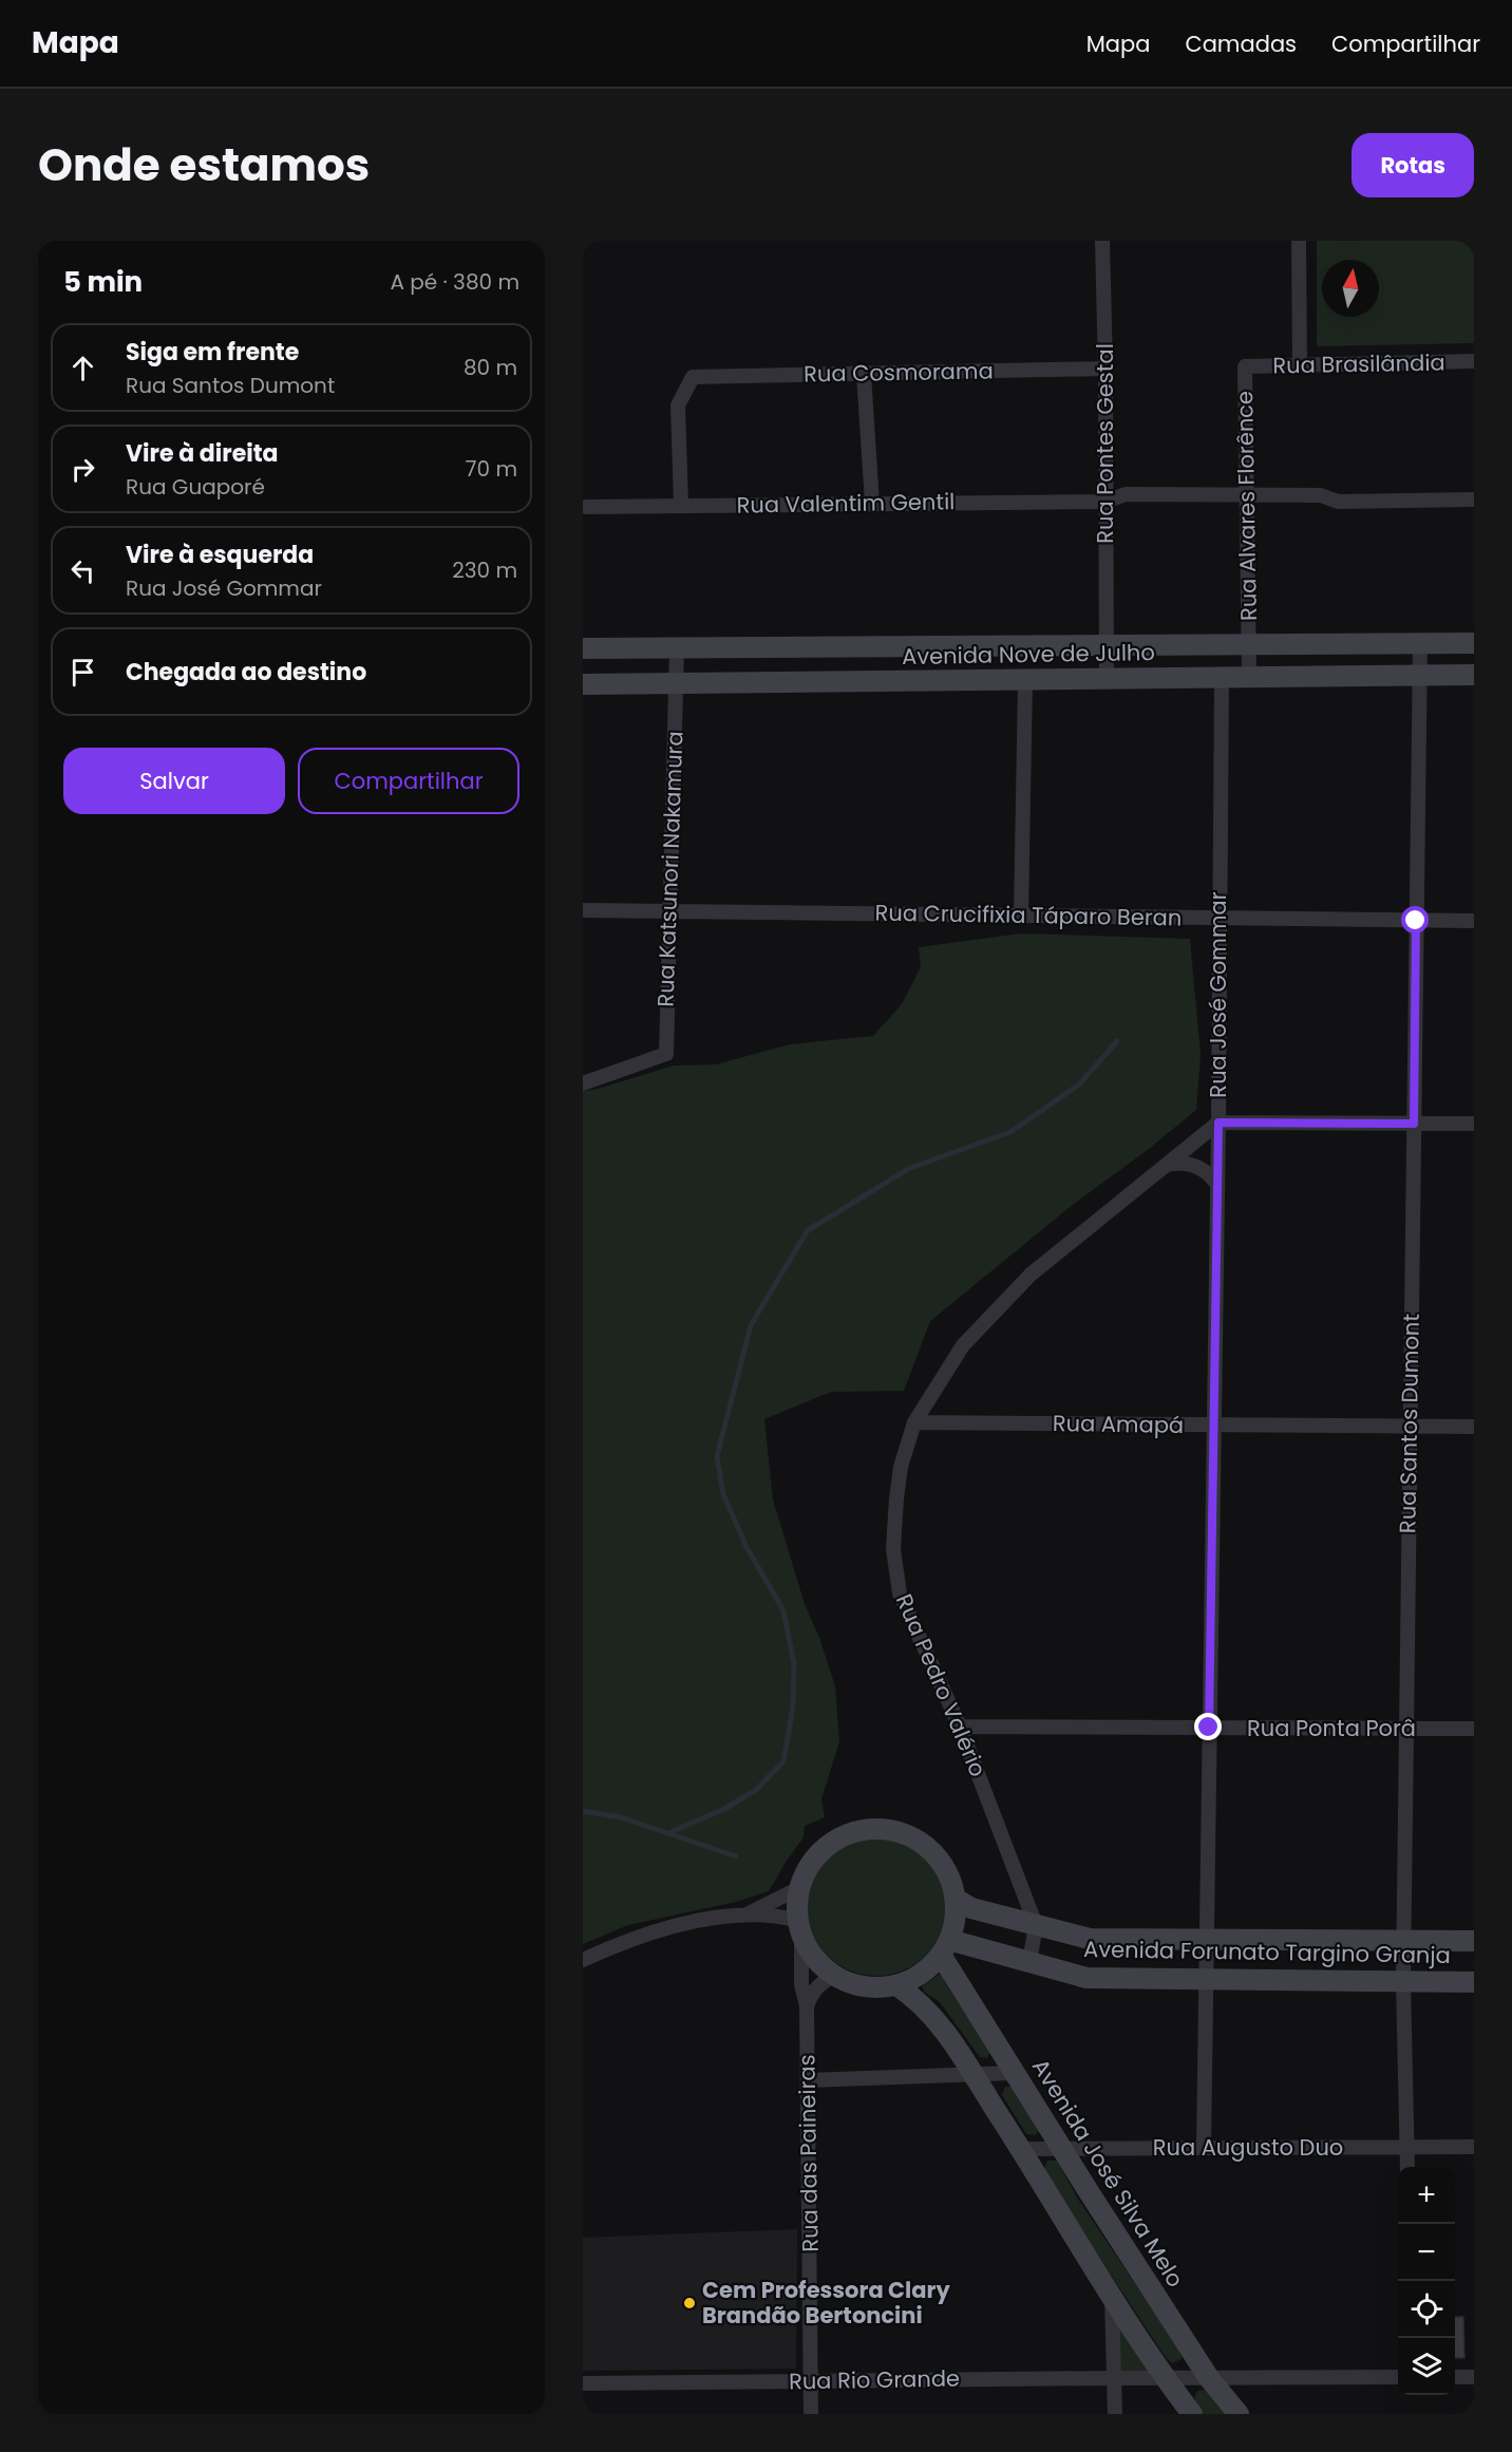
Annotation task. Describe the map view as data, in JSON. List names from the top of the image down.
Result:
{
  "streets": {
    "street": [
      "Rua Brasilândia",
      "Rua Cosmorama",
      "Rua Pontes Gestal",
      "Rua Valentim Gentil",
      "Rua Alvares Florênce",
      "Avenida Nove de Julho",
      "Rua Katsunori Nakamura",
      "Rua Crucifixia Táparo Beran",
      "Rua José Gommar",
      "Rua Santos Dumont",
      "Rua Amapá",
      "Rua Pedro Valério",
      "Rua Ponta Porâ",
      "Avenida Forunato Targino Granja",
      "Rua Augusto Duo",
      "Rua das Paineiras",
      "Avenida José Silva Melo",
      "Rua Rio Grande"
    ]
  },
  "crossings": [
    ["Rua Brasilândia", "Rua Alvares Florênce"],
    ["Rua Cosmorama", "Rua Pontes Gestal"],
    ["Rua Cosmorama", "Rua Valentim Gentil"],
    ["Rua Pontes Gestal", "Rua Valentim Gentil"],
    ["Rua Pontes Gestal", "Avenida Nove de Julho"],
    ["Rua Valentim Gentil", "Rua Alvares Florênce"],
    ["Rua Alvares Florênce", "Avenida Nove de Julho"],
    ["Avenida Nove de Julho", "Rua Katsunori Nakamura"],
    ["Avenida Nove de Julho", "Rua José Gommar"],
    ["Avenida Nove de Julho", "Rua Santos Dumont"],
    ["Rua Katsunori Nakamura", "Rua Crucifixia Táparo Beran"],
    ["Rua Crucifixia Táparo Beran", "Rua José Gommar"],
    ["Rua Crucifixia Táparo Beran", "Rua Santos Dumont"],
    ["Rua José Gommar", "Rua Amapá"],
    ["Rua José Gommar", "Rua Pedro Valério"],
    ["Rua José Gommar", "Rua Ponta Porâ"],
    ["Rua José Gommar", "Avenida Forunato Targino Granja"],
    ["Rua José Gommar", "Rua Augusto Duo"],
    ["Rua Santos Dumont", "Rua Amapá"],
    ["Rua Santos Dumont", "Rua Ponta Porâ"],
    ["Rua Santos Dumont", "Avenida Forunato Targino Granja"],
    ["Rua Santos Dumont", "Rua Augusto Duo"],
    ["Rua Amapá", "Rua Pedro Valério"],
    ["Rua Pedro Valério", "Rua Ponta Porâ"],
    ["Rua Pedro Valério", "Avenida Forunato Targino Granja"],
    ["Avenida Forunato Targino Granja", "Rua das Paineiras"],
    ["Avenida Forunato Targino Granja", "Avenida José Silva Melo"],
    ["Rua Augusto Duo", "Avenida José Silva Melo"],
    ["Rua das Paineiras", "Avenida José Silva Melo"],
    ["Rua das Paineiras", "Rua Rio Grande"],
    ["Avenida José Silva Melo", "Rua Rio Grande"]
  ],
  "places": ["Cem Professora Clary Brandão Bertoncini"],
  "north": "top",
  "page": {
    "header": "Mapa",
    "nav": ["Mapa", "Camadas", "Compartilhar"],
    "title": "Onde estamos",
    "buttons": [
      "Rotas",
      ["Salvar", "Compartilhar"]
    ],
    "heading": ["5 min", "A pé · 380 m"],
    "list": [
      ["Siga em frente", "Rua Santos Dumont", "80 m"],
      ["Vire à direita", "Rua Guaporé", "70 m"],
      ["Vire à esquerda", "Rua José Gommar", "230 m"],
      "Chegada ao destino"
    ],
    "map_buttons": ["+", "−"]
  }
}
